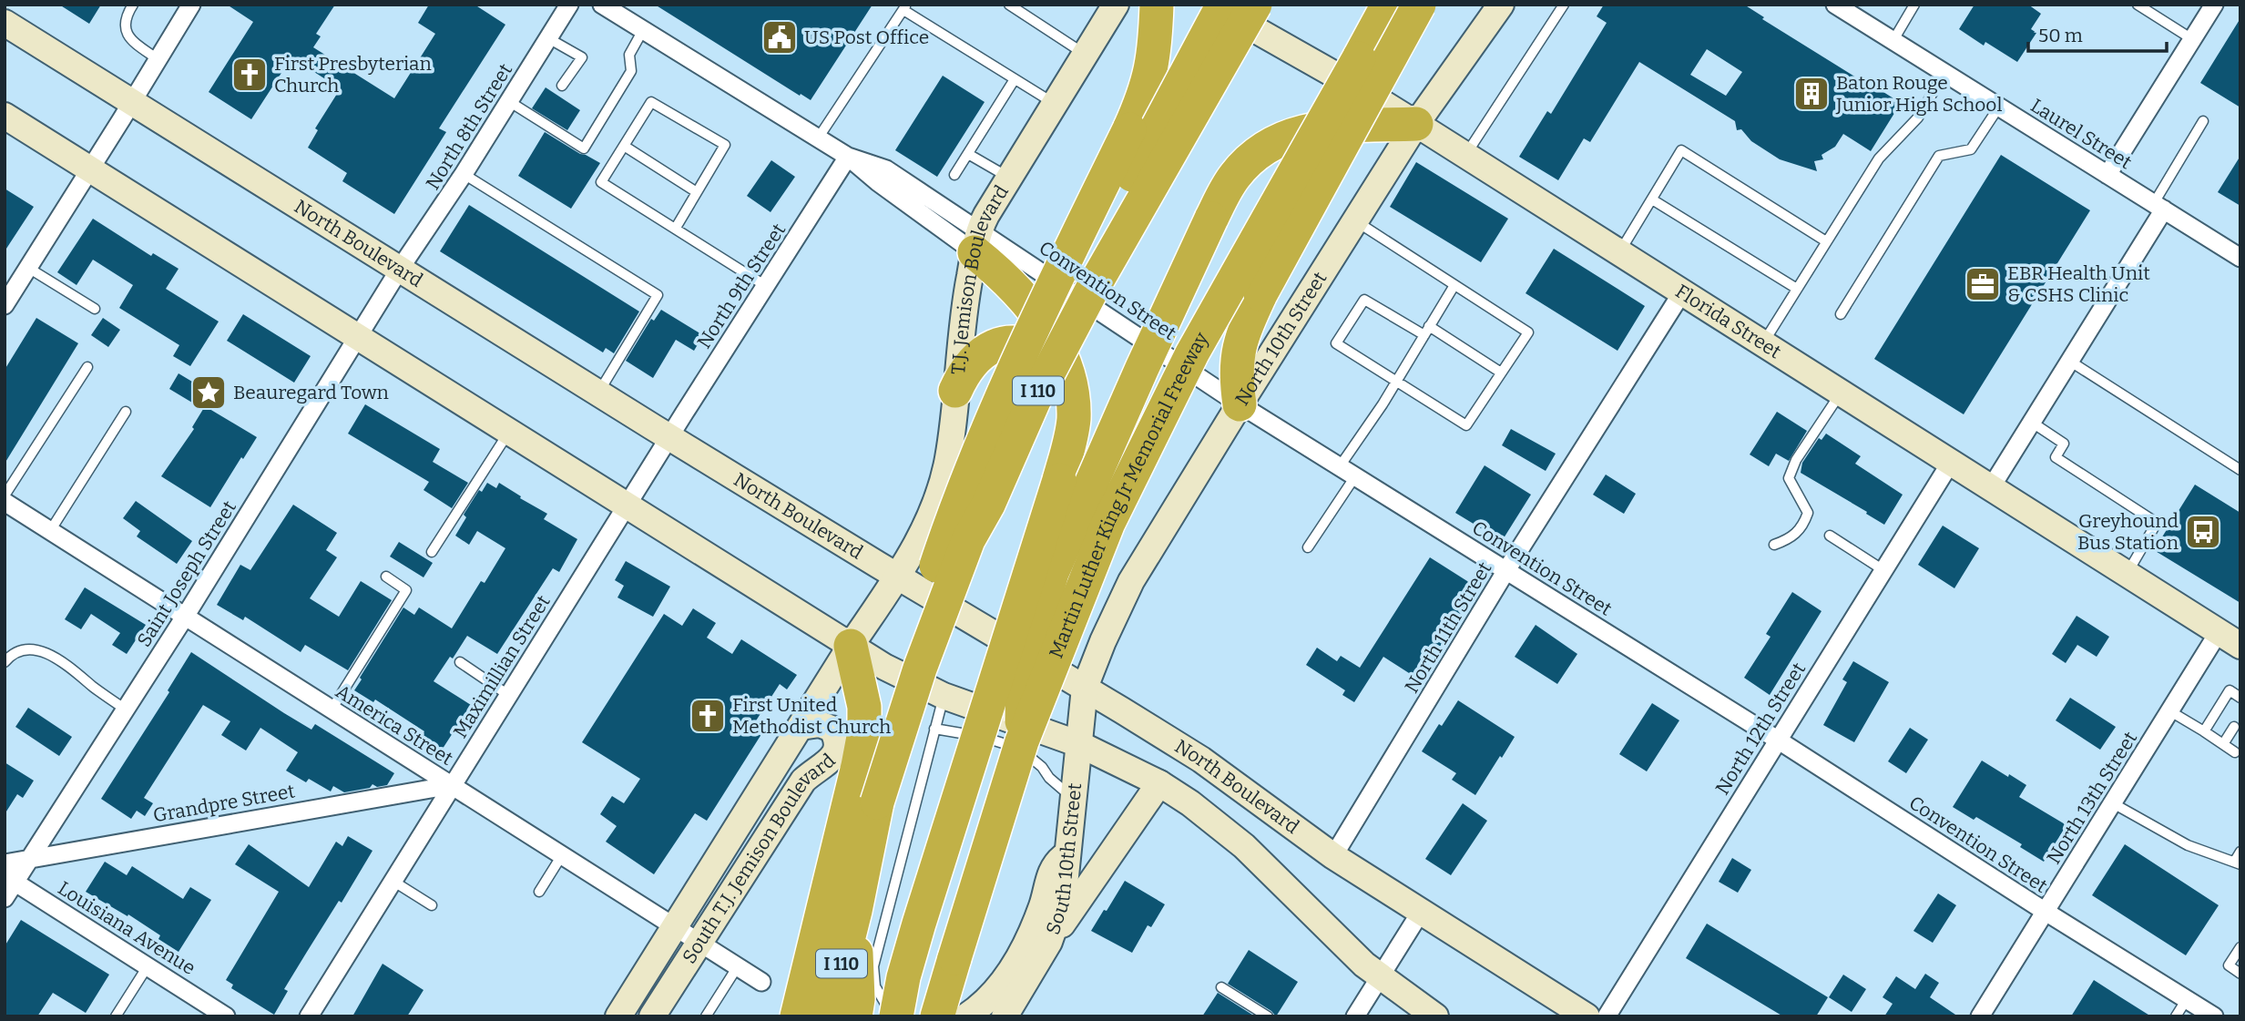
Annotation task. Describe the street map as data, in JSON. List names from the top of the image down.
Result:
{
  "streets": {
    "highway": ["I 110", "Martin Luther King Jr Memorial Freeway"],
    "main road": [
      "North Boulevard",
      "T.J. Jemison Boulevard",
      "Florida Street",
      "North 10th Street",
      "South 10th Street",
      "South T.J. Jemison Boulevard"
    ],
    "street": [
      "North 8th Street",
      "Laurel Street",
      "North 9th Street",
      "Convention Street",
      "Saint Joseph Street",
      "North 11th Street",
      "Maximillian Street",
      "America Street",
      "North 12th Street",
      "North 13th Street",
      "Grandpre Street",
      "Louisiana Avenue"
    ]
  },
  "crossings": [
    ["North 8th Street", "North Boulevard"],
    ["North 8th Street", "Saint Joseph Street"],
    ["North Boulevard", "T.J. Jemison Boulevard"],
    ["North Boulevard", "North 9th Street"],
    ["North Boulevard", "North 10th Street"],
    ["North Boulevard", "Saint Joseph Street"],
    ["North Boulevard", "North 11th Street"],
    ["North Boulevard", "Maximillian Street"],
    ["North Boulevard", "South 10th Street"],
    ["North Boulevard", "South T.J. Jemison Boulevard"],
    ["T.J. Jemison Boulevard", "Convention Street"],
    ["T.J. Jemison Boulevard", "South T.J. Jemison Boulevard"],
    ["North 9th Street", "Convention Street"],
    ["North 9th Street", "Maximillian Street"],
    ["Convention Street", "North 10th Street"],
    ["Convention Street", "North 11th Street"],
    ["Convention Street", "North 12th Street"],
    ["Convention Street", "North 13th Street"],
    ["Florida Street", "North 10th Street"],
    ["Florida Street", "North 11th Street"],
    ["Florida Street", "North 12th Street"],
    ["Florida Street", "North 13th Street"],
    ["North 10th Street", "South 10th Street"],
    ["Saint Joseph Street", "America Street"],
    ["Saint Joseph Street", "Grandpre Street"],
    ["Saint Joseph Street", "Louisiana Avenue"],
    ["Maximillian Street", "America Street"],
    ["Maximillian Street", "Grandpre Street"],
    ["America Street", "Grandpre Street"],
    ["America Street", "South T.J. Jemison Boulevard"]
  ],
  "places": {
    "public building": ["US Post Office"],
    "church": ["First Presbyterian Church", "First United Methodist Church"],
    "building": ["Baton Rouge Junior High School"],
    "office": ["EBR Health Unit & CSHS Clinic"],
    "place": ["Beauregard Town"],
    "bus stop": ["Greyhound Bus Station"]
  },
  "scale_bar": "50 m"
}
